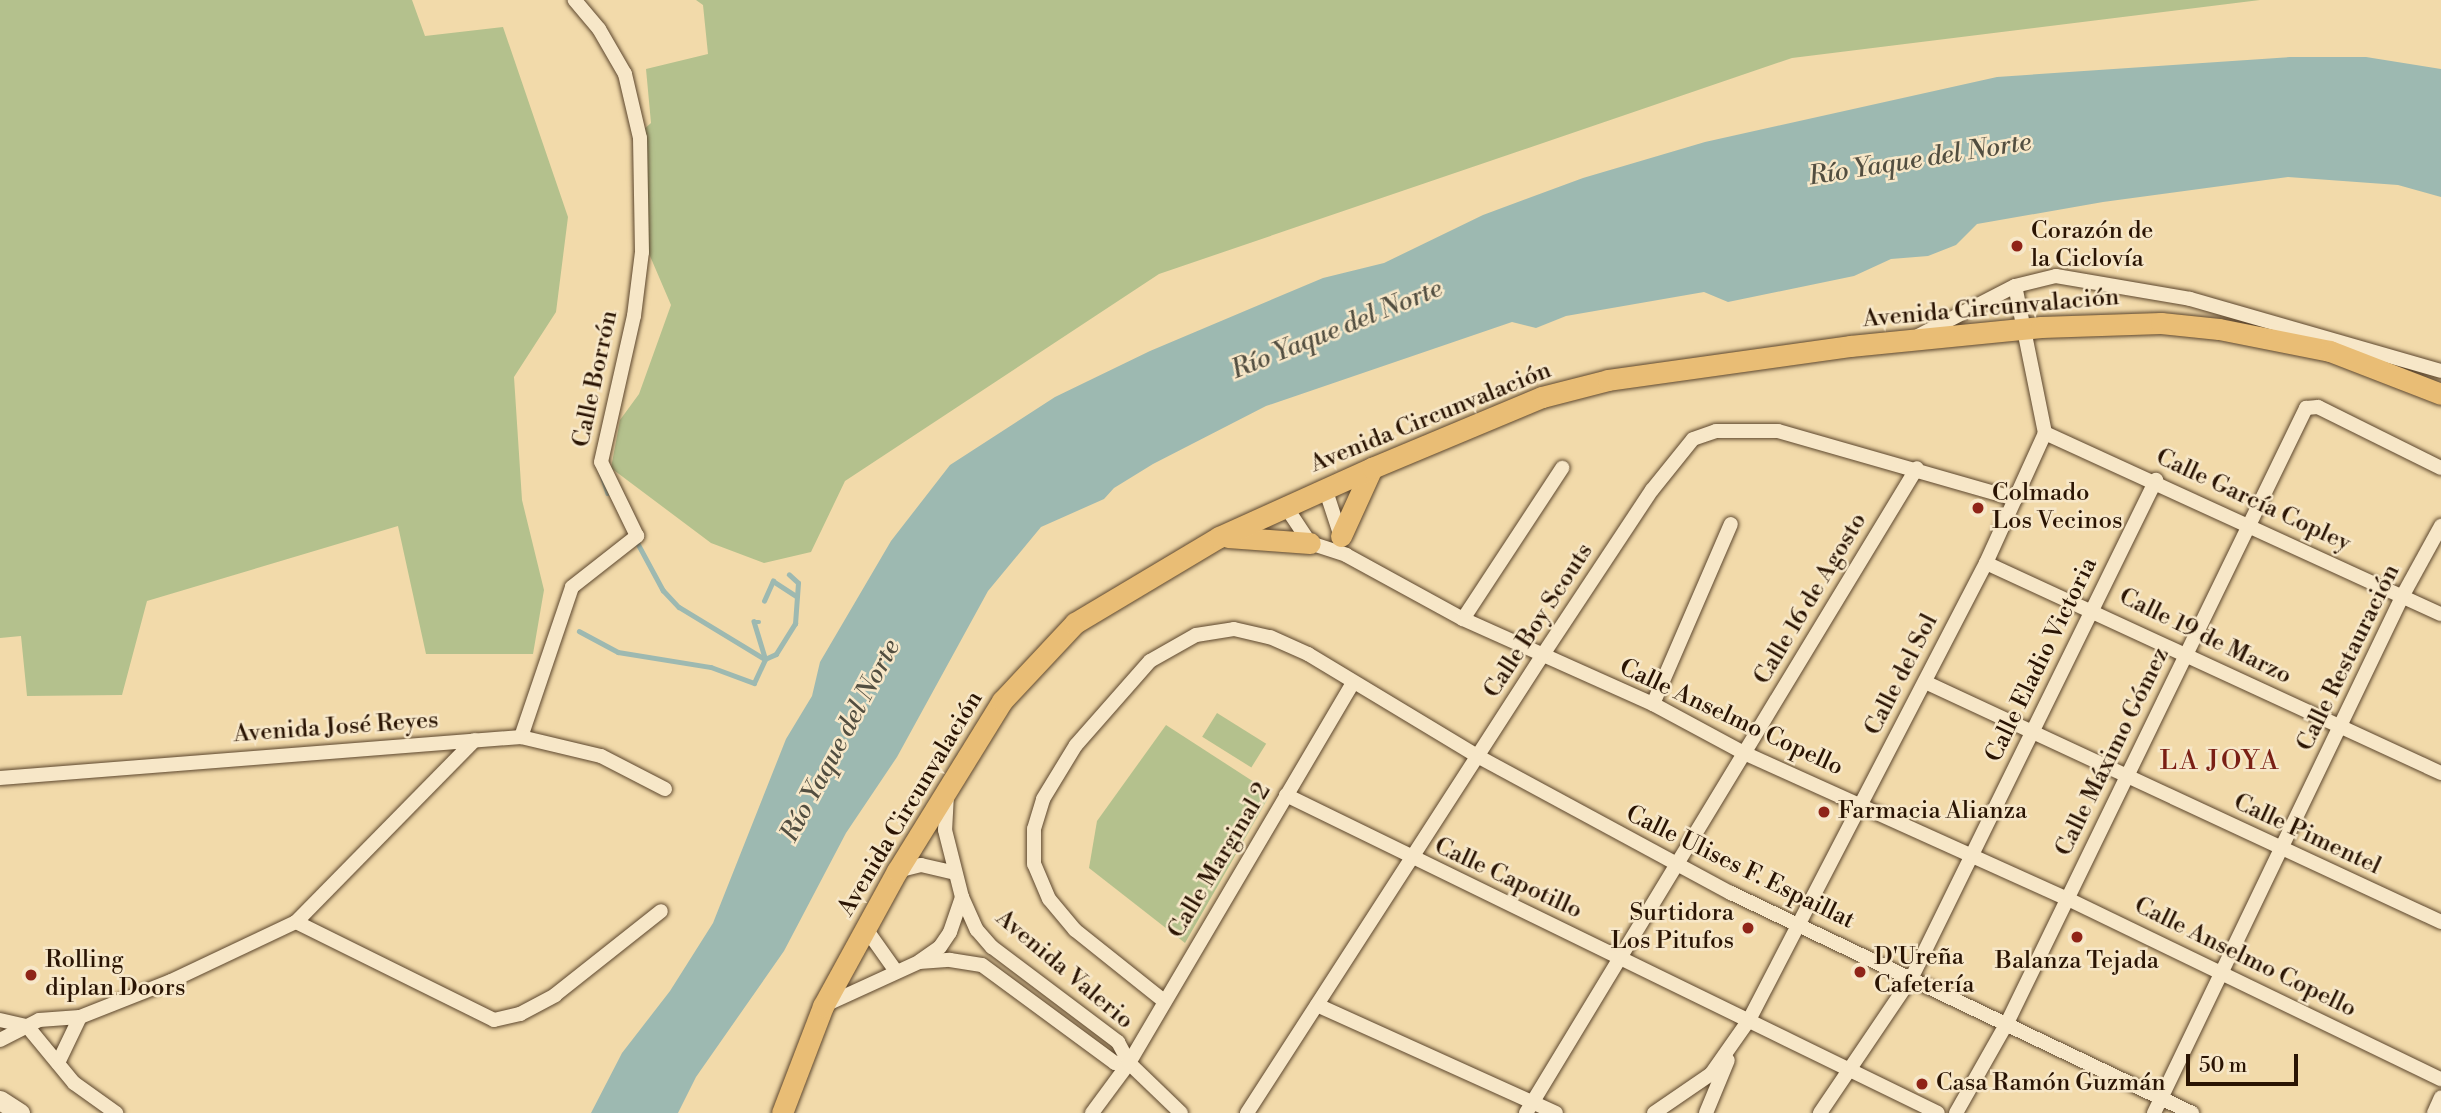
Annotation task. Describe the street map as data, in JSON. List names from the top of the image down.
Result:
{
  "streets": {
    "main road": ["Avenida Circunvalación"],
    "street": [
      "Calle Borrón",
      "Calle García Copley",
      "Calle 16 de Agosto",
      "Calle Boy Scouts",
      "Calle 19 de Marzo",
      "Calle Restauración",
      "Calle Eladio Victoria",
      "Calle del Sol",
      "Calle Anselmo Copello",
      "Avenida José Reyes",
      "Calle Máximo Gómez",
      "Calle Pimentel",
      "Calle Marginal 2",
      "Calle Ulises F. Espaillat",
      "Calle Capotillo",
      "Avenida Valerio"
    ]
  },
  "crossings": [
    ["Avenida Circunvalación", "Avenida Valerio"],
    ["Calle Borrón", "Avenida José Reyes"],
    ["Calle García Copley", "Calle Restauración"],
    ["Calle García Copley", "Calle Eladio Victoria"],
    ["Calle García Copley", "Calle del Sol"],
    ["Calle García Copley", "Calle Máximo Gómez"],
    ["Calle 16 de Agosto", "Calle Boy Scouts"],
    ["Calle 16 de Agosto", "Calle Anselmo Copello"],
    ["Calle 16 de Agosto", "Calle Ulises F. Espaillat"],
    ["Calle 16 de Agosto", "Calle Capotillo"],
    ["Calle Boy Scouts", "Calle del Sol"],
    ["Calle Boy Scouts", "Calle Anselmo Copello"],
    ["Calle Boy Scouts", "Calle Ulises F. Espaillat"],
    ["Calle Boy Scouts", "Calle Capotillo"],
    ["Calle 19 de Marzo", "Calle Restauración"],
    ["Calle 19 de Marzo", "Calle Eladio Victoria"],
    ["Calle 19 de Marzo", "Calle del Sol"],
    ["Calle 19 de Marzo", "Calle Máximo Gómez"],
    ["Calle Restauración", "Calle Anselmo Copello"],
    ["Calle Restauración", "Calle Pimentel"],
    ["Calle Restauración", "Calle Ulises F. Espaillat"],
    ["Calle Eladio Victoria", "Calle Anselmo Copello"],
    ["Calle Eladio Victoria", "Calle Pimentel"],
    ["Calle Eladio Victoria", "Calle Ulises F. Espaillat"],
    ["Calle Eladio Victoria", "Calle Capotillo"],
    ["Calle del Sol", "Calle Anselmo Copello"],
    ["Calle del Sol", "Calle Pimentel"],
    ["Calle del Sol", "Calle Ulises F. Espaillat"],
    ["Calle del Sol", "Calle Capotillo"],
    ["Calle Anselmo Copello", "Calle Máximo Gómez"],
    ["Calle Máximo Gómez", "Calle Pimentel"],
    ["Calle Máximo Gómez", "Calle Ulises F. Espaillat"],
    ["Calle Marginal 2", "Calle Ulises F. Espaillat"],
    ["Calle Marginal 2", "Calle Capotillo"],
    ["Calle Marginal 2", "Avenida Valerio"]
  ],
  "districts": ["LA JOYA"],
  "water": ["Río Yaque del Norte"],
  "places": [
    "Corazón de la Ciclovía",
    "Colmado Los Vecinos",
    "Farmacia Alianza",
    "Surtidora Los Pitufos",
    "Balanza Tejada",
    "D'Ureña Cafetería",
    "Rolling diplan Doors",
    "Casa Ramón Guzmán"
  ],
  "scale_bar": "50 m"
}
